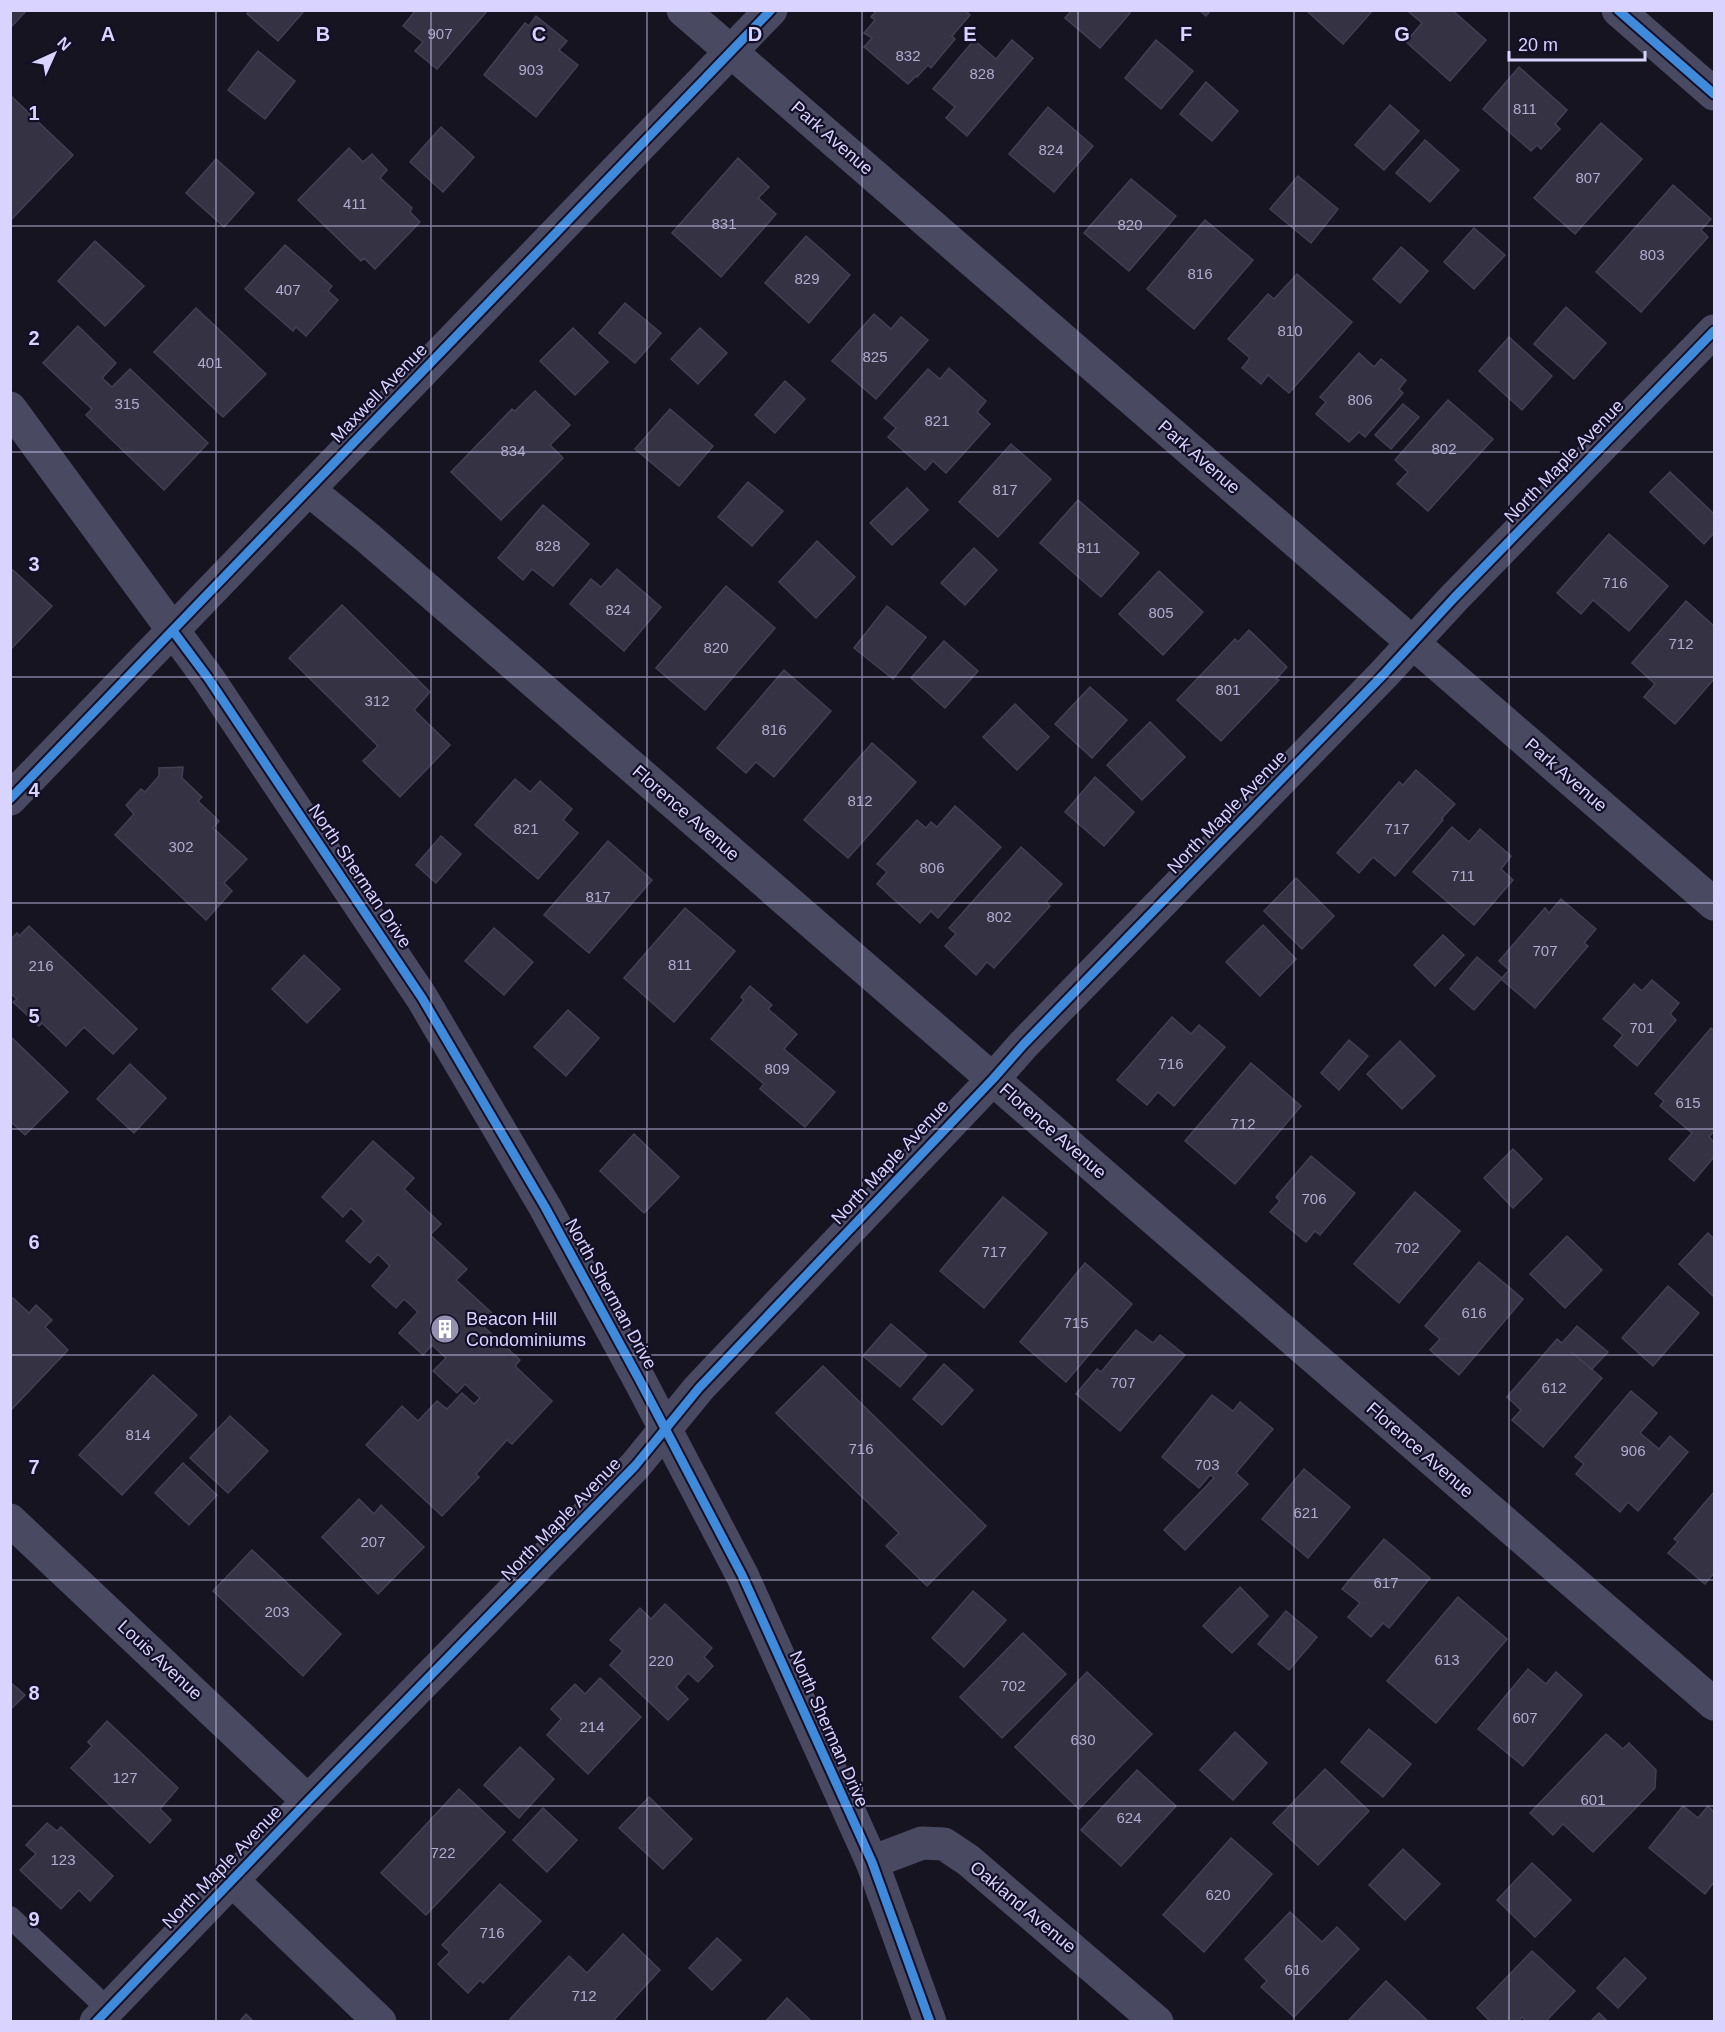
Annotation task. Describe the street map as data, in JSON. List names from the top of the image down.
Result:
{
  "streets": {
    "street": [
      "Park Avenue",
      "Maxwell Avenue",
      "North Maple Avenue",
      "Florence Avenue",
      "North Sherman Drive",
      "Louis Avenue",
      "Oakland Avenue"
    ]
  },
  "crossings": [
    ["Park Avenue", "Maxwell Avenue"],
    ["Park Avenue", "North Maple Avenue"],
    ["Maxwell Avenue", "Florence Avenue"],
    ["Maxwell Avenue", "North Sherman Drive"],
    ["North Maple Avenue", "Florence Avenue"],
    ["North Maple Avenue", "North Sherman Drive"],
    ["North Maple Avenue", "Louis Avenue"],
    ["North Sherman Drive", "Oakland Avenue"]
  ],
  "places": {
    "building": ["Beacon Hill Condominiums"]
  },
  "house_numbers": [
    "907",
    "832",
    "903",
    "828",
    "811",
    "824",
    "807",
    "411",
    "831",
    "820",
    "803",
    "816",
    "829",
    "407",
    "810",
    "825",
    "401",
    "806",
    "315",
    "821",
    "802",
    "834",
    "817",
    "828",
    "811",
    "716",
    "824",
    "805",
    "712",
    "820",
    "801",
    "312",
    "816",
    "812",
    "821",
    "717",
    "302",
    "806",
    "711",
    "817",
    "802",
    "707",
    "811",
    "216",
    "701",
    "716",
    "809",
    "615",
    "712",
    "706",
    "702",
    "717",
    "616",
    "715",
    "707",
    "612",
    "814",
    "716",
    "906",
    "703",
    "621",
    "207",
    "617",
    "203",
    "613",
    "220",
    "702",
    "607",
    "214",
    "630",
    "127",
    "601",
    "624",
    "722",
    "123",
    "620",
    "716",
    "616",
    "712"
  ],
  "scale_bar": "20 m",
  "north": "top right",
  "grid": {
    "columns": [
      "A",
      "B",
      "C",
      "D",
      "E",
      "F",
      "G"
    ],
    "rows": [
      "1",
      "2",
      "3",
      "4",
      "5",
      "6",
      "7",
      "8",
      "9"
    ]
  }
}
